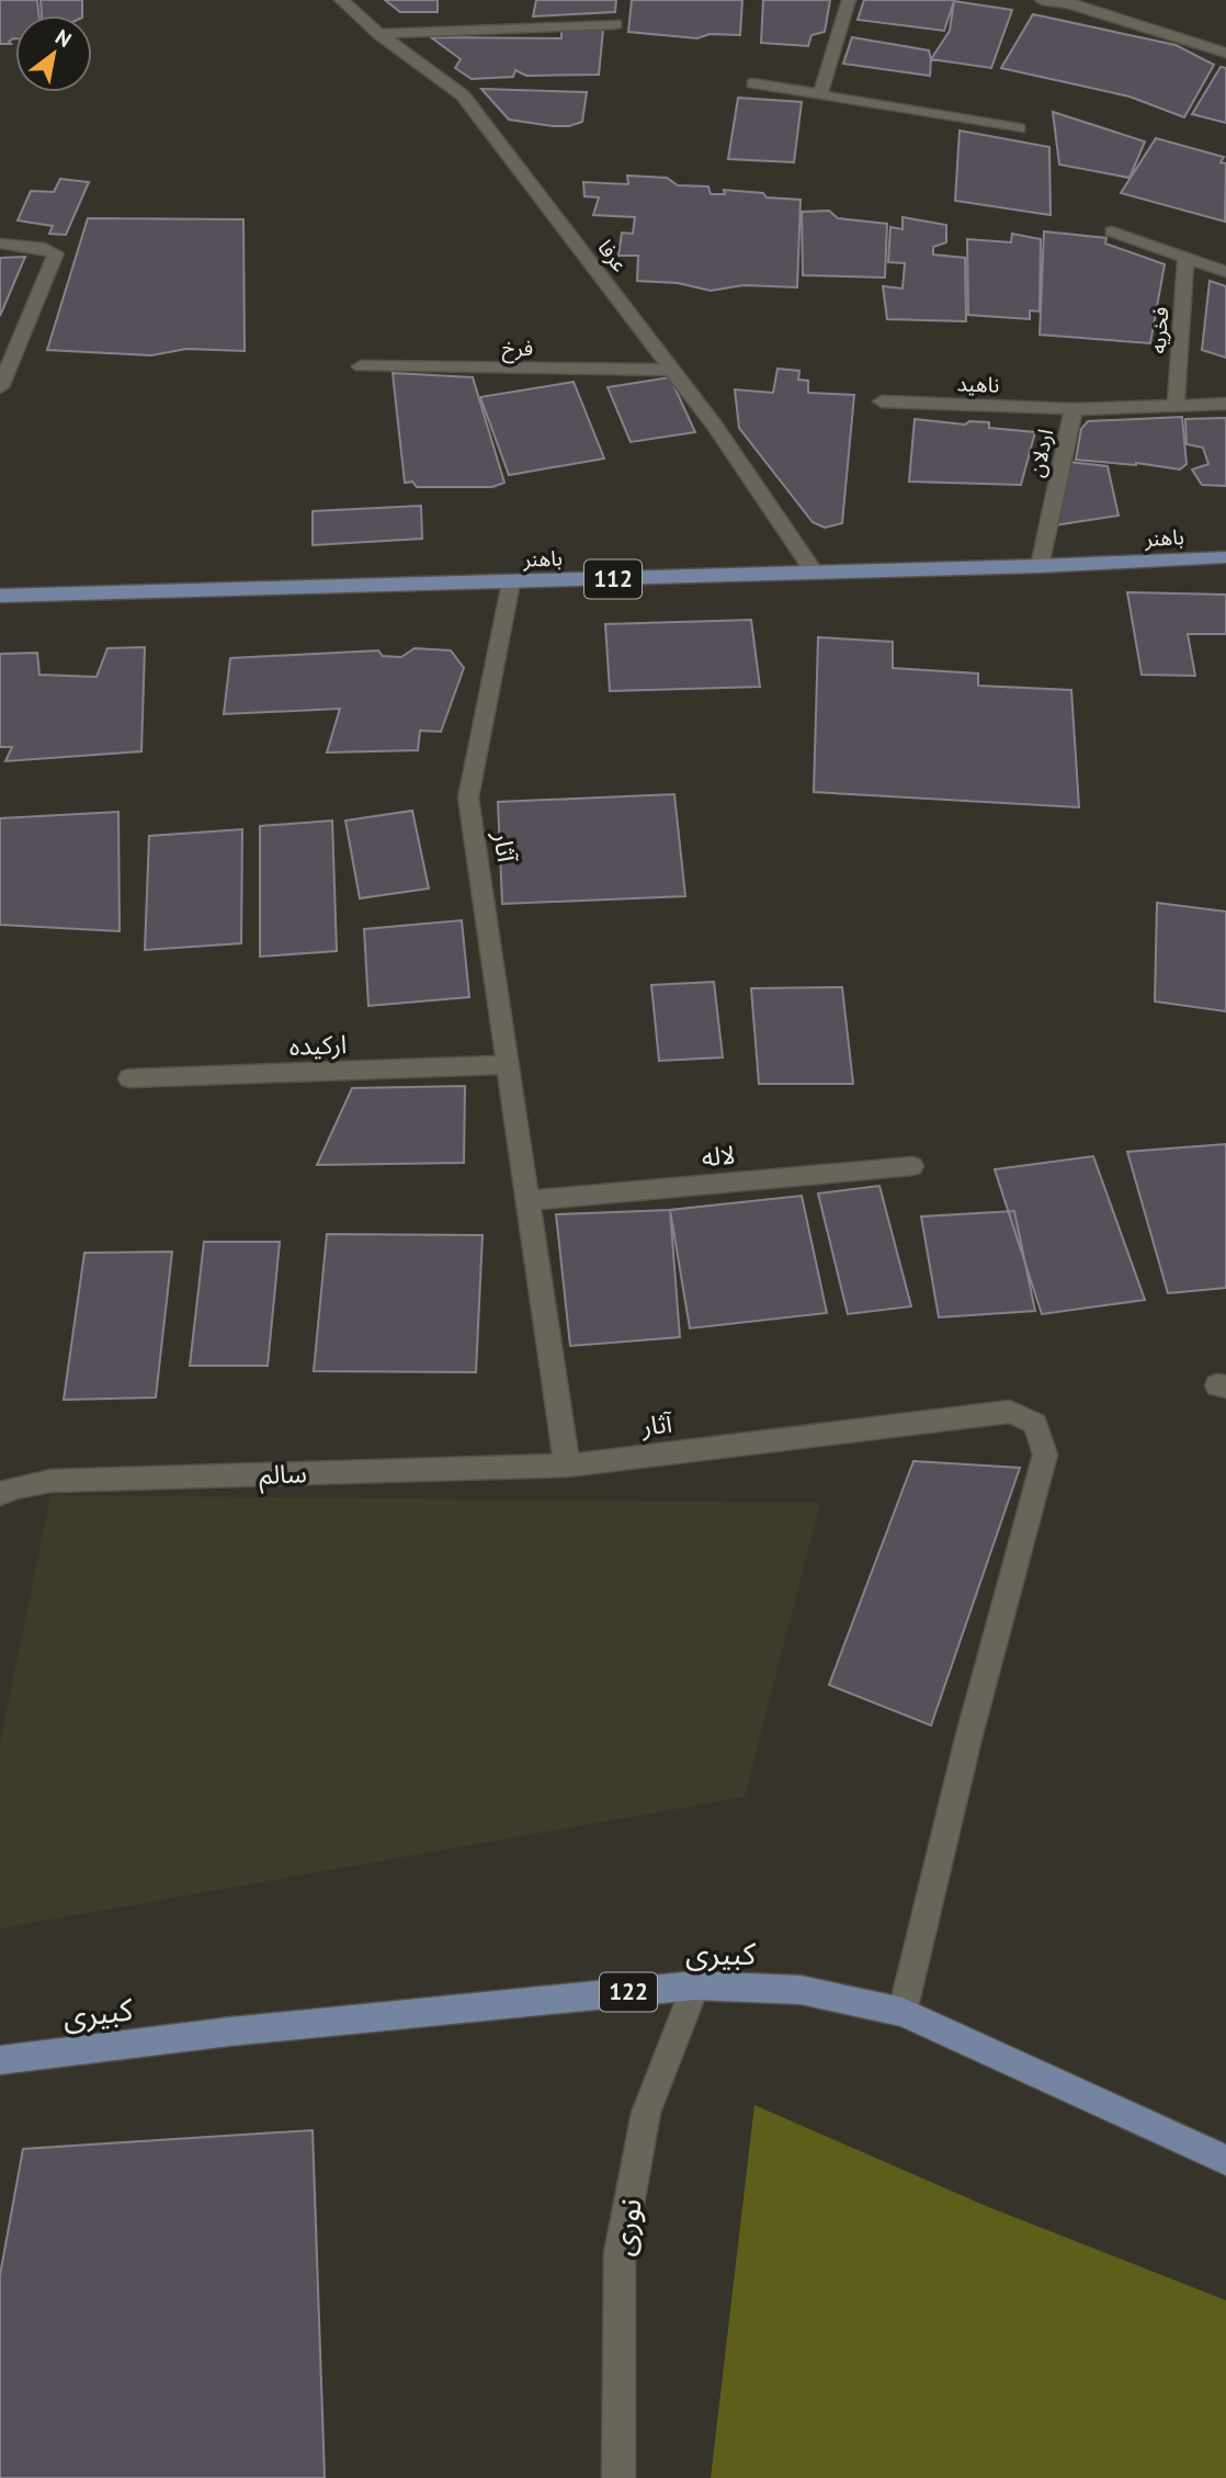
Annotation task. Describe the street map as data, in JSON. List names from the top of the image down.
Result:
{
  "streets": {
    "main road": [
      "باهنر",
      "112",
      "کبیری",
      "122"
    ],
    "street": [
      "عرفا",
      "فخریه",
      "فرخ",
      "ناهید",
      "اردلان",
      "آثار",
      "ارکیده",
      "لاله",
      "سالم",
      "نوری"
    ]
  },
  "crossings": [
    ["عرفا", "فرخ"],
    ["عرفا", "باهنر"],
    ["فخریه", "اردلان"],
    ["ناهید", "اردلان"],
    ["اردلان", "باهنر"],
    ["باهنر", "آثار"],
    ["آثار", "ارکیده"],
    ["آثار", "لاله"],
    ["آثار", "سالم"],
    ["آثار", "کبیری"],
    ["کبیری", "نوری"]
  ],
  "north": "top right"
}
